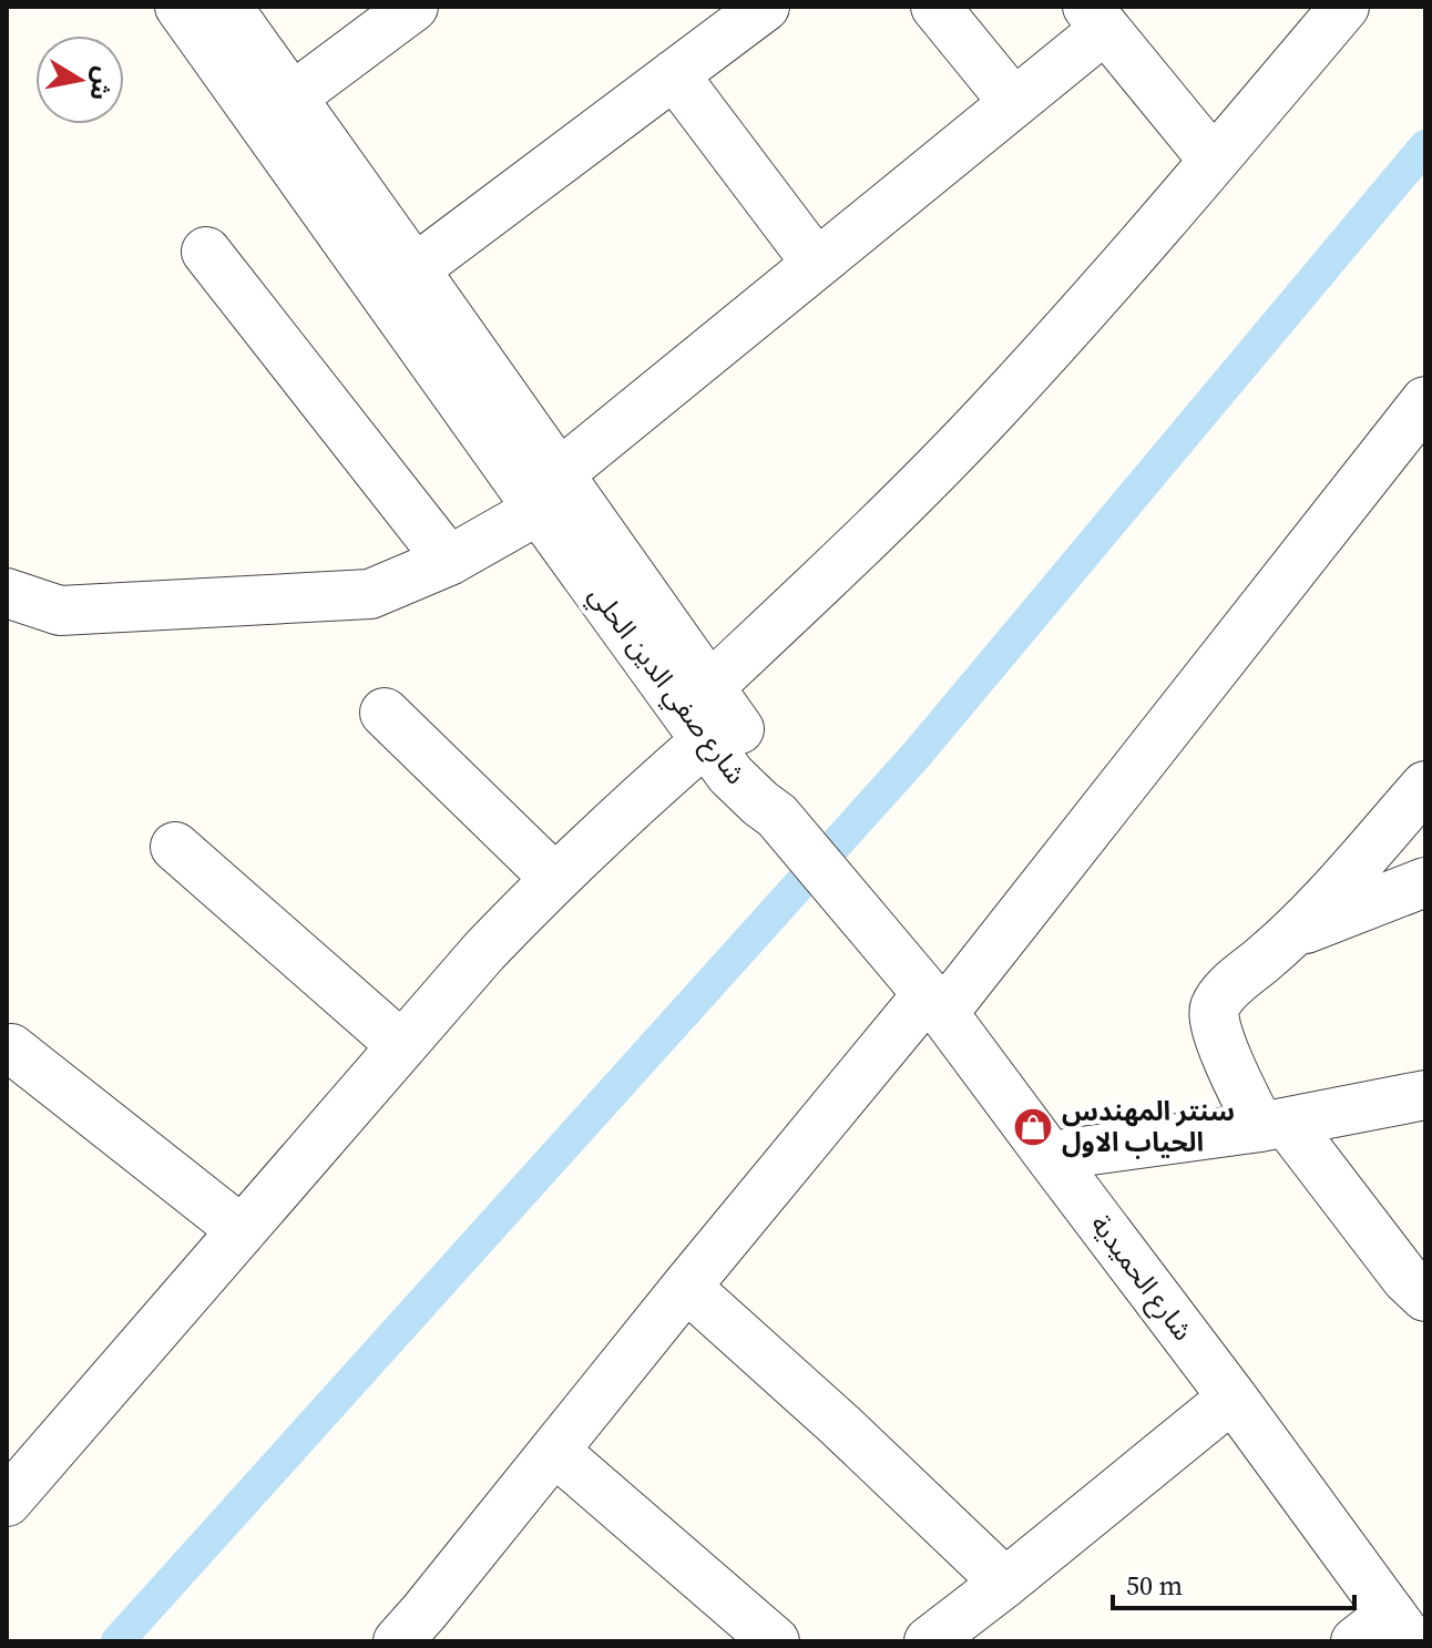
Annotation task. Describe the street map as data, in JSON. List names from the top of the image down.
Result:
{
  "streets": {
    "street": ["شارع صفي الدين الحلي", "شارع الحميدية"]
  },
  "crossings": [
    ["شارع صفي الدين الحلي", "شارع الحميدية"]
  ],
  "places": {
    "shop": ["سنتر المهندس الحياب الاول"]
  },
  "scale_bar": "50 m",
  "north": "right"
}
